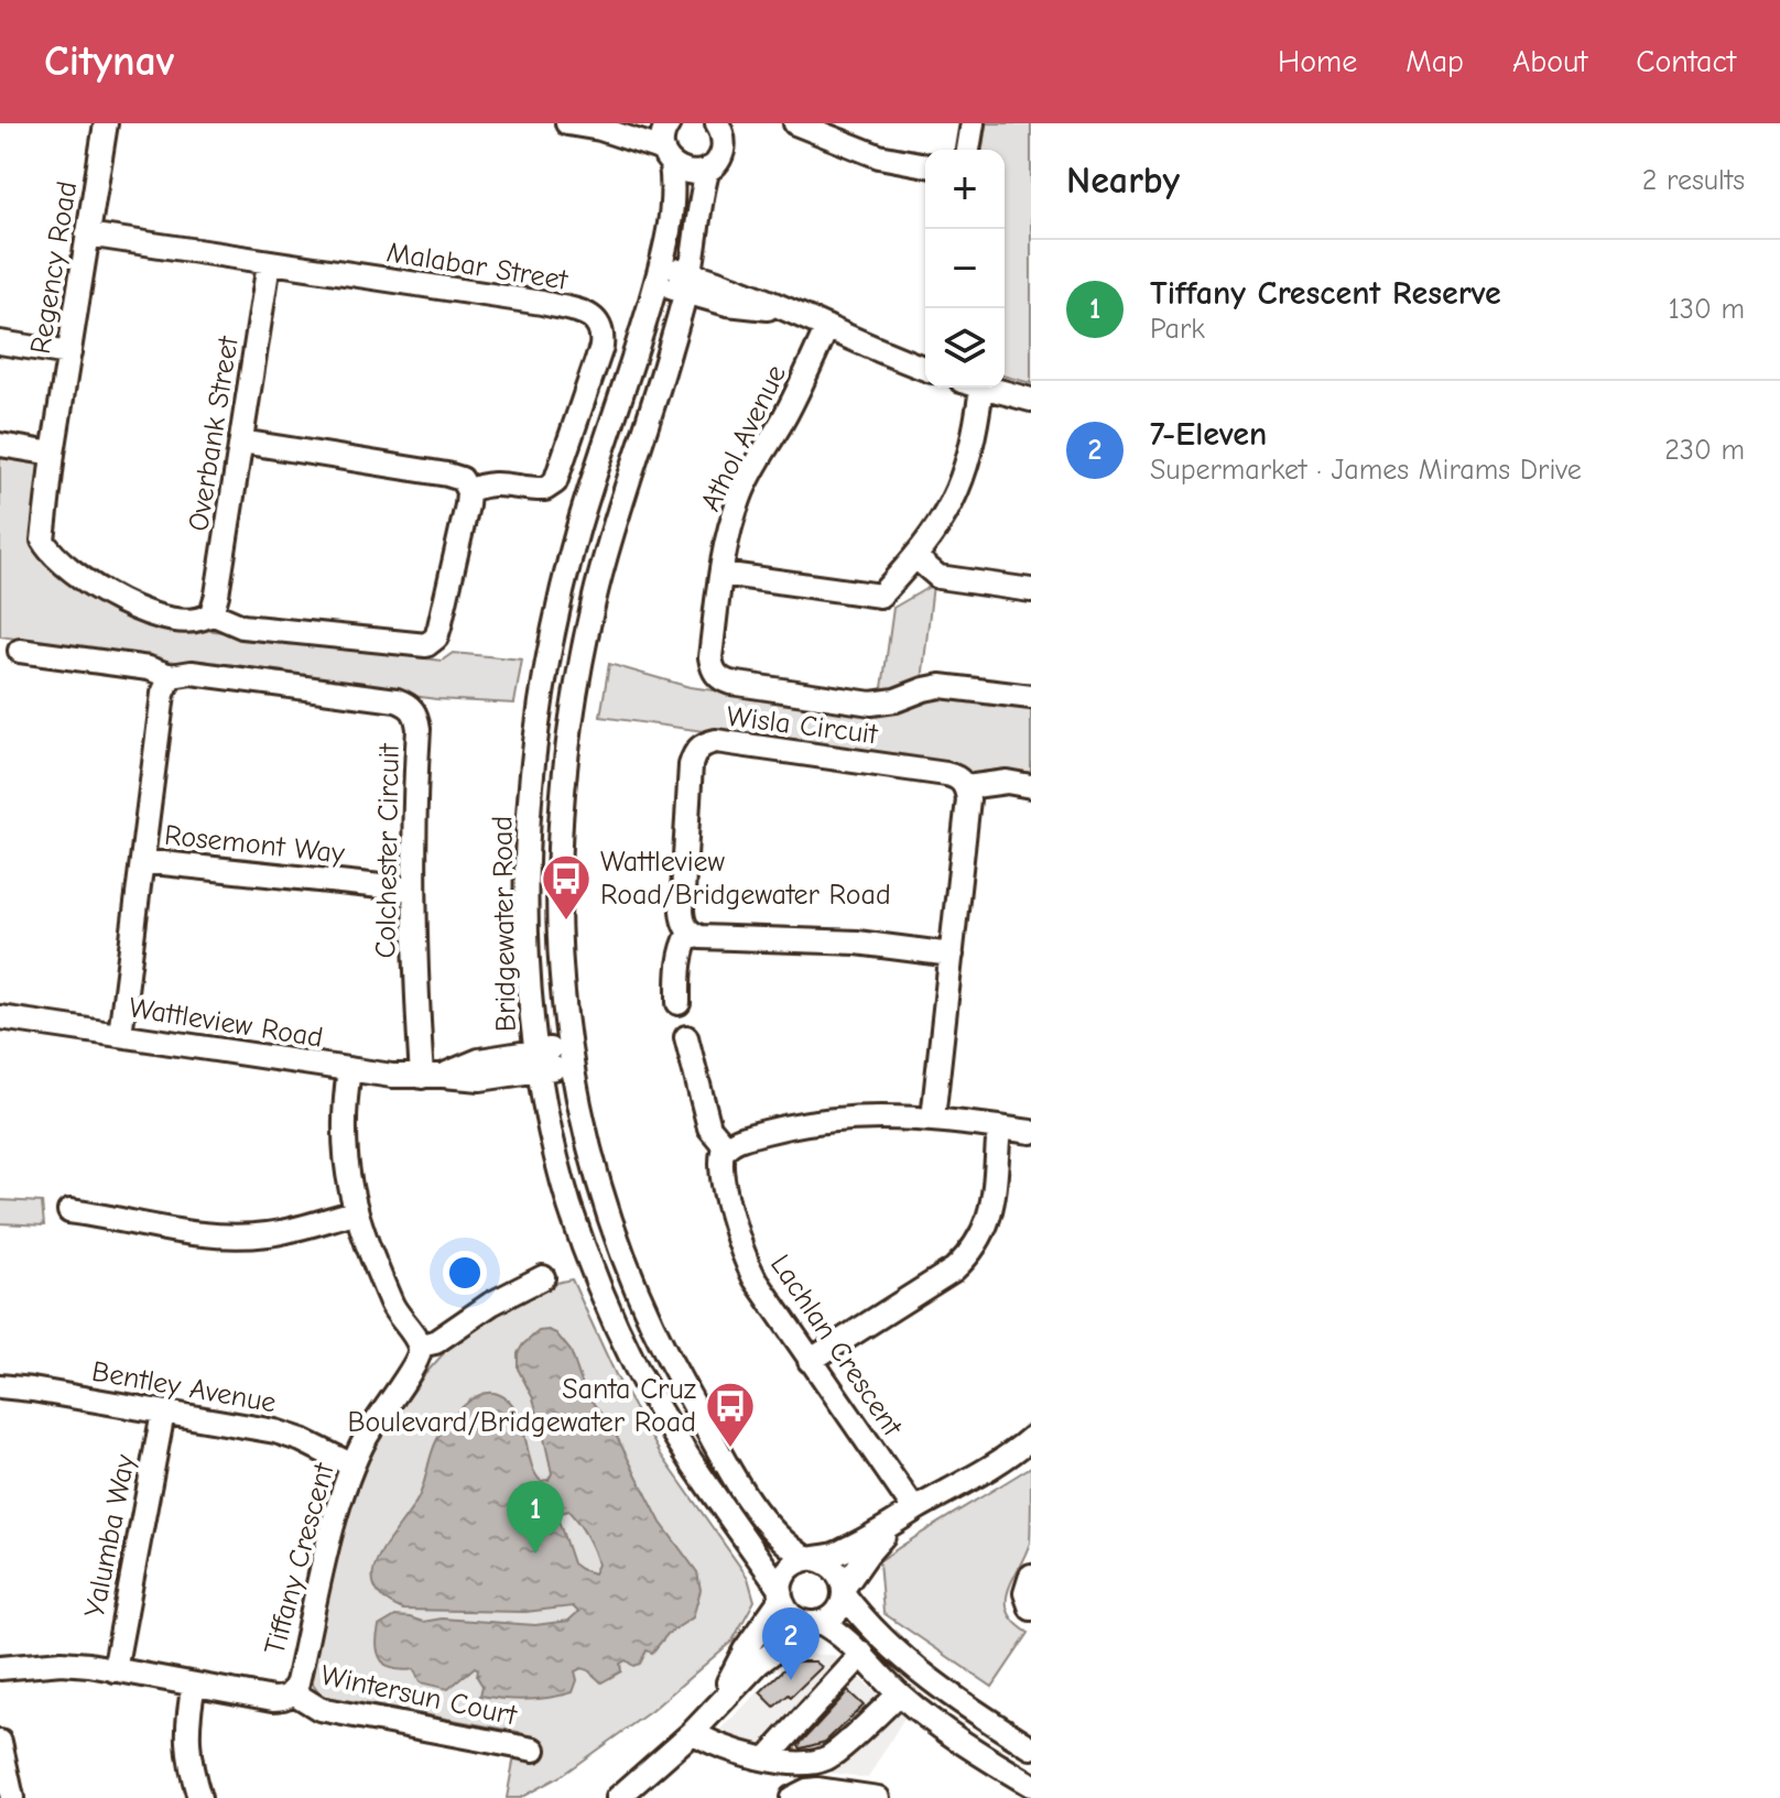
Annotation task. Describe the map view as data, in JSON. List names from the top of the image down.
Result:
{
  "streets": {
    "street": [
      "Malabar Street",
      "Regency Road",
      "Overbank Street",
      "Athol Avenue",
      "Wisla Circuit",
      "Rosemont Way",
      "Colchester Circuit",
      "Bridgewater Road",
      "Wattleview Road",
      "Lachlan Crescent",
      "Bentley Avenue",
      "Yalumba Way",
      "Tiffany Crescent",
      "Wintersun Court"
    ]
  },
  "crossings": [
    ["Malabar Street", "Regency Road"],
    ["Malabar Street", "Overbank Street"],
    ["Regency Road", "Overbank Street"],
    ["Rosemont Way", "Colchester Circuit"],
    ["Colchester Circuit", "Wattleview Road"],
    ["Bridgewater Road", "Wattleview Road"],
    ["Bentley Avenue", "Yalumba Way"],
    ["Bentley Avenue", "Tiffany Crescent"],
    ["Yalumba Way", "Tiffany Crescent"],
    ["Tiffany Crescent", "Wintersun Court"]
  ],
  "places": {
    "bus stop": ["Wattleview Road/Bridgewater Road", "Santa Cruz Boulevard/Bridgewater Road"]
  },
  "page": {
    "header": "Citynav",
    "nav": [
      "Home",
      "Map",
      "About",
      "Contact"
    ],
    "heading": ["Nearby", "2 results"],
    "map_buttons": ["+", "−"],
    "list": [
      {
        "mark": "1",
        "name": "Tiffany Crescent Reserve",
        "note": "Park",
        "value": "130 m"
      },
      {
        "mark": "2",
        "name": "7-Eleven",
        "note": "Supermarket · James Mirams Drive",
        "value": "230 m"
      }
    ],
    "pins": ["1", "2"]
  }
}
